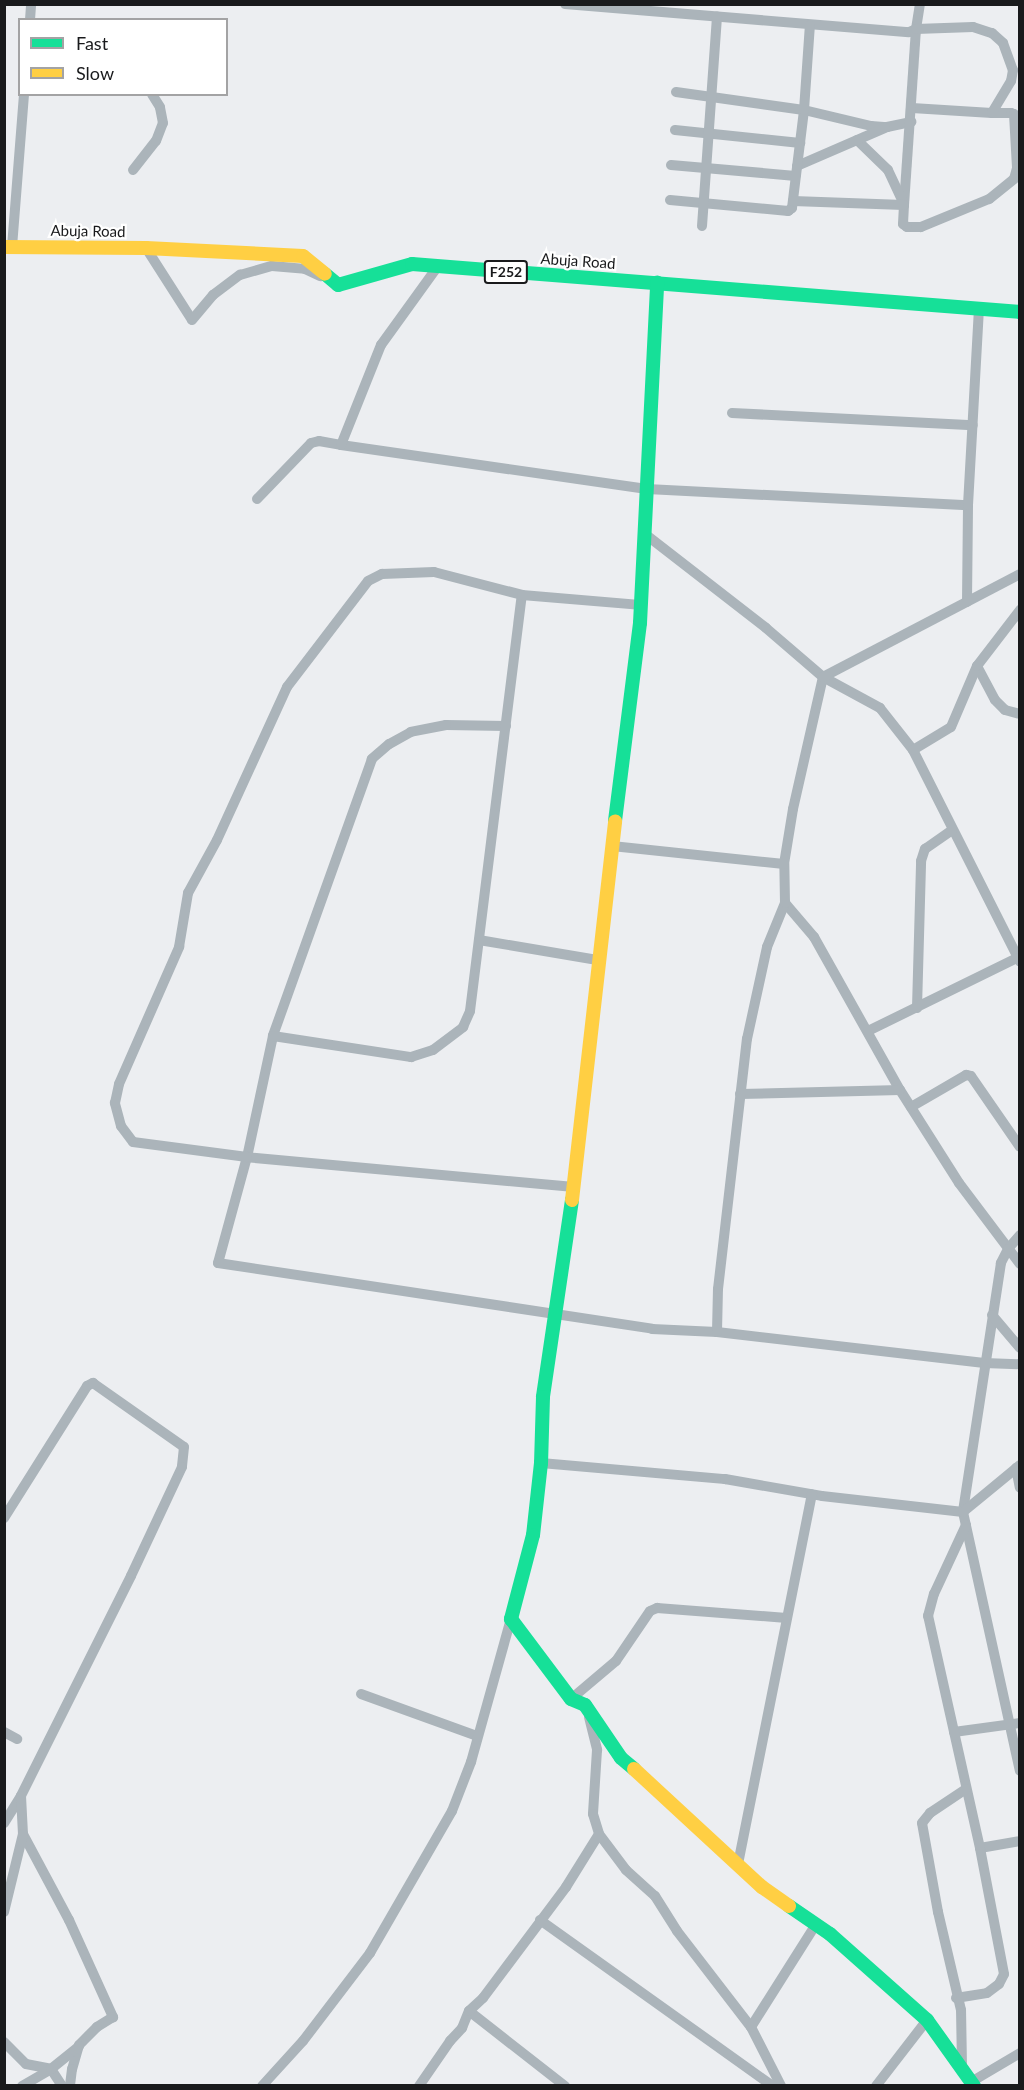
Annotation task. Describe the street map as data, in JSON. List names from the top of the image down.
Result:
{
  "streets": {
    "street": ["Abuja Road", "F252"]
  },
  "legend": ["Fast", "Slow"]
}
